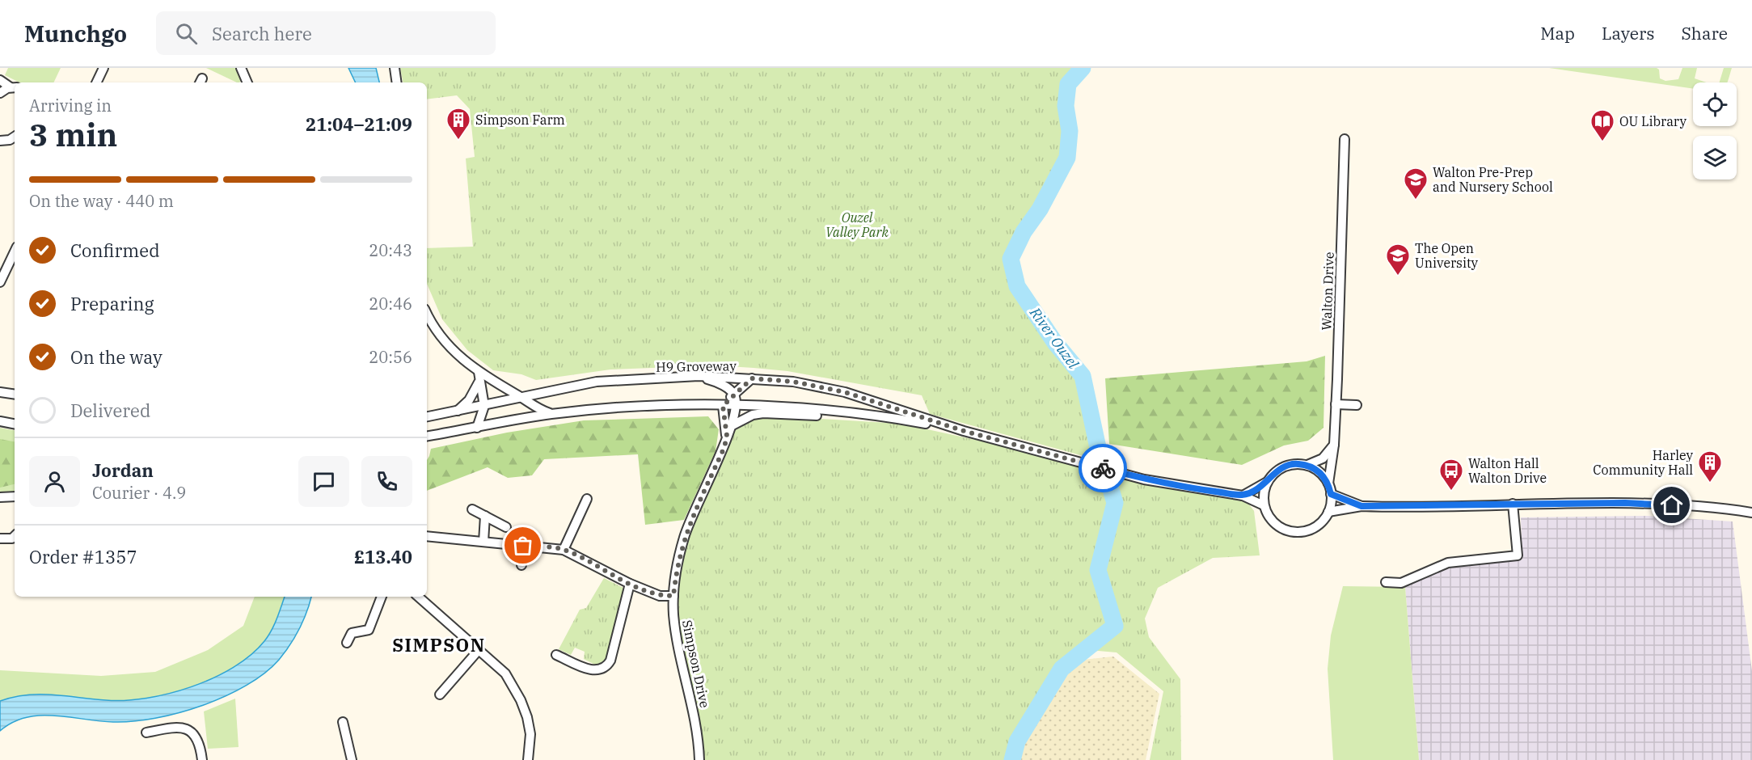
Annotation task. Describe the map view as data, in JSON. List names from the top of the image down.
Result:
{
  "streets": {
    "street": ["Walton Drive", "H9 Groveway", "Simpson Drive"]
  },
  "crossings": [
    ["Walton Drive", "H9 Groveway"],
    ["H9 Groveway", "Simpson Drive"]
  ],
  "districts": ["SIMPSON"],
  "water": ["River Ouzel"],
  "parks": ["Ouzel Valley Park"],
  "places": {
    "building": ["Simpson Farm", "Harley Community Hall"],
    "library": ["OU Library"],
    "school or university": ["Walton Pre-Prep and Nursery School", "The Open University"],
    "bus stop": ["Walton Hall Walton Drive"]
  },
  "page": {
    "header": "Munchgo",
    "search": "Search here",
    "nav": ["Map", "Layers", "Share"],
    "heading": ["3 min", "Arriving in", "21:04–21:09"],
    "panel": [
      "Jordan",
      "Courier · 4.9",
      "Order #1357",
      "£13.40"
    ],
    "bar": "On the way · 440 m",
    "list": [
      ["Confirmed", "20:43"],
      ["Preparing", "20:46"],
      ["On the way", "20:56"],
      "Delivered"
    ]
  }
}
